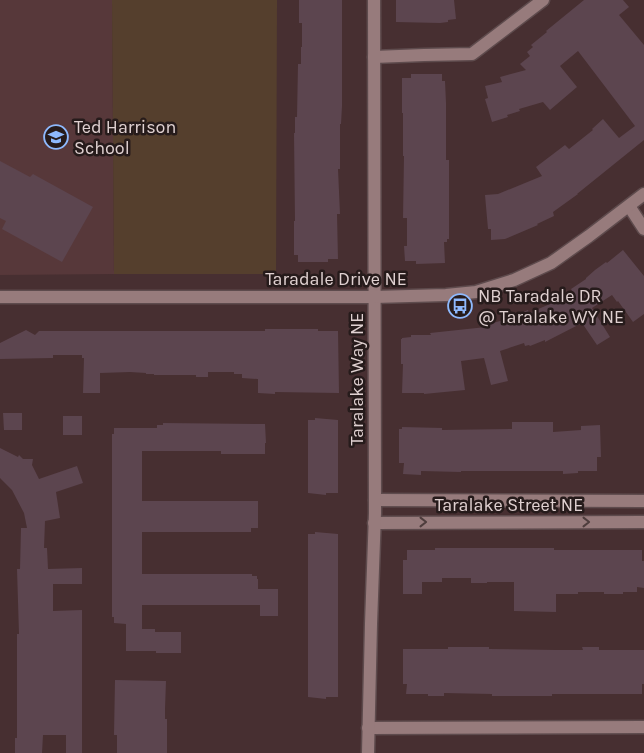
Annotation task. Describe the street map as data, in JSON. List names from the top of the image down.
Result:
{
  "streets": {
    "street": ["Taradale Drive NE", "Taralake Way NE", "Taralake Street NE"]
  },
  "crossings": [
    ["Taradale Drive NE", "Taralake Way NE"],
    ["Taralake Way NE", "Taralake Street NE"]
  ],
  "places": {
    "school or university": ["Ted Harrison School"],
    "bus stop": ["NB Taradale DR @ Taralake WY NE"]
  }
}
